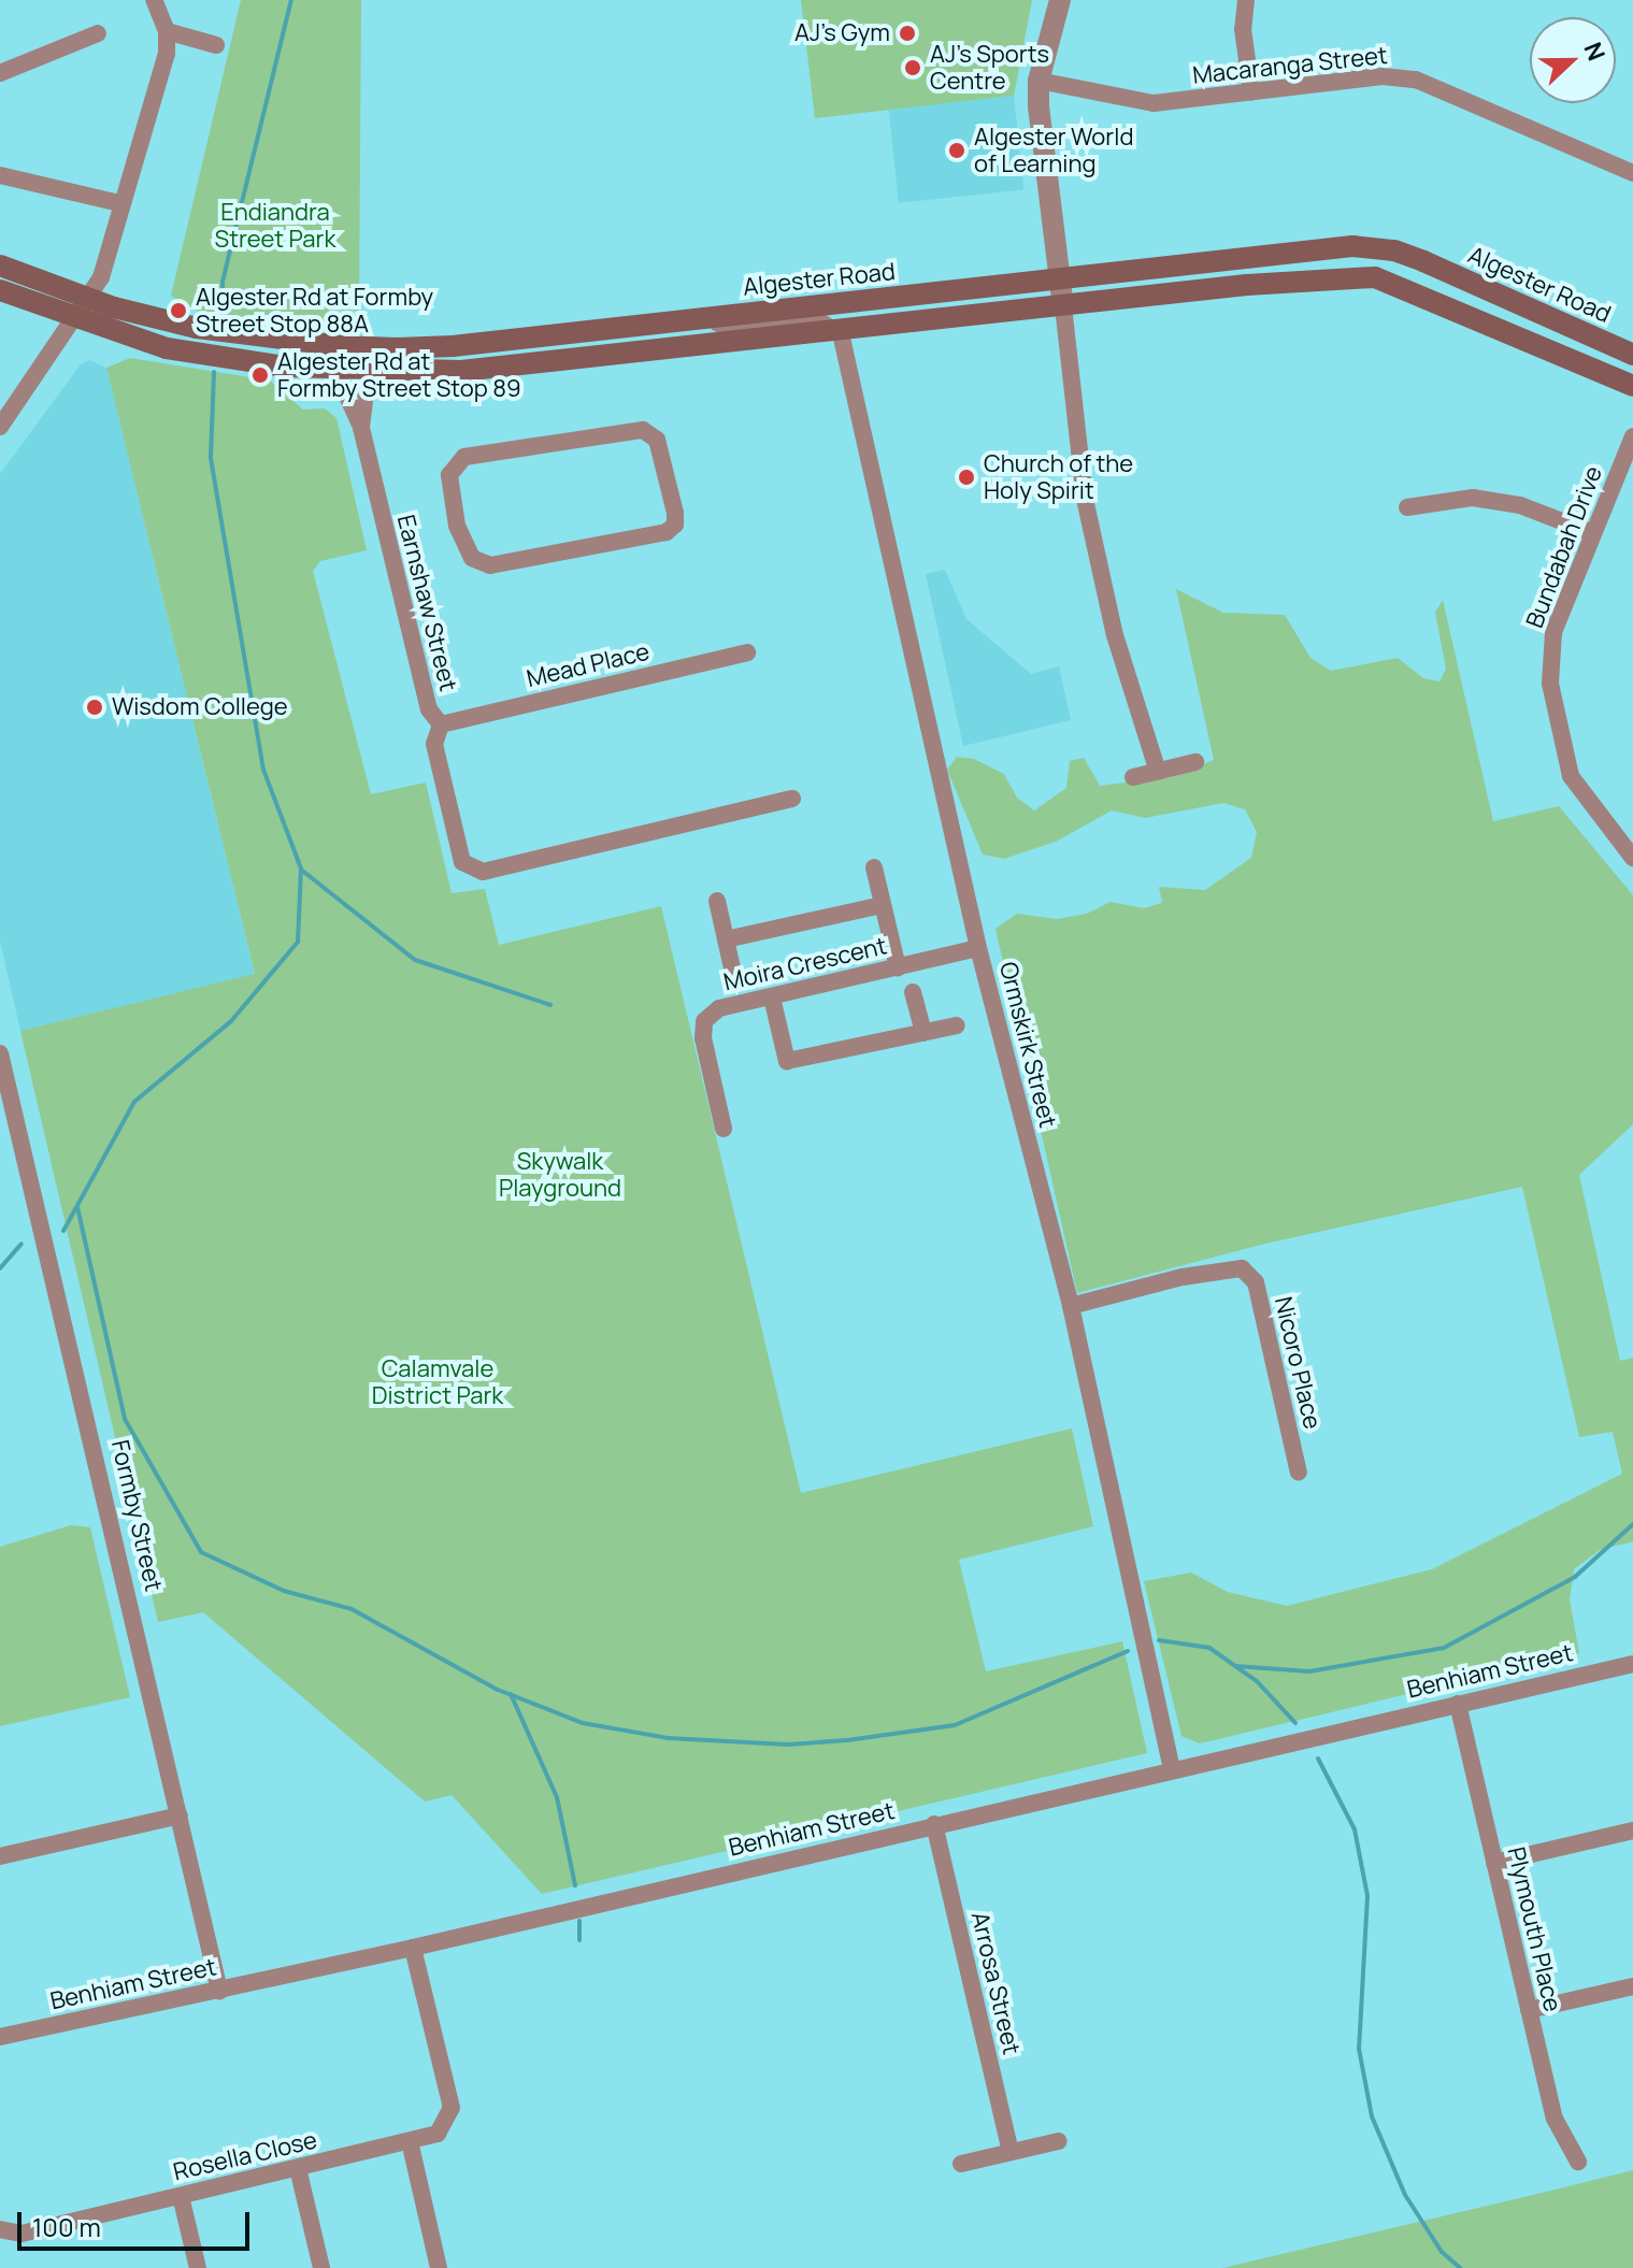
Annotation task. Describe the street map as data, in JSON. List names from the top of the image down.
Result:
{
  "streets": {
    "main road": ["Algester Road"],
    "street": [
      "Macaranga Street",
      "Bundabah Drive",
      "Earnshaw Street",
      "Mead Place",
      "Moira Crescent",
      "Ormskirk Street",
      "Nicoro Place",
      "Formby Street",
      "Benhiam Street",
      "Plymouth Place",
      "Arrosa Street",
      "Rosella Close"
    ]
  },
  "crossings": [
    ["Earnshaw Street", "Mead Place"],
    ["Moira Crescent", "Ormskirk Street"],
    ["Ormskirk Street", "Nicoro Place"],
    ["Ormskirk Street", "Benhiam Street"],
    ["Formby Street", "Benhiam Street"],
    ["Benhiam Street", "Plymouth Place"],
    ["Benhiam Street", "Arrosa Street"],
    ["Benhiam Street", "Rosella Close"]
  ],
  "parks": ["Endiandra Street Park", "Skywalk Playground", "Calamvale District Park"],
  "places": [
    "AJ's Gym",
    "AJ's Sports Centre",
    "Algester World of Learning",
    "Algester Rd at Formby Street Stop 88A",
    "Algester Rd at Formby Street Stop 89",
    "Church of the Holy Spirit",
    "Wisdom College"
  ],
  "scale_bar": "100 m",
  "north": "right"
}
